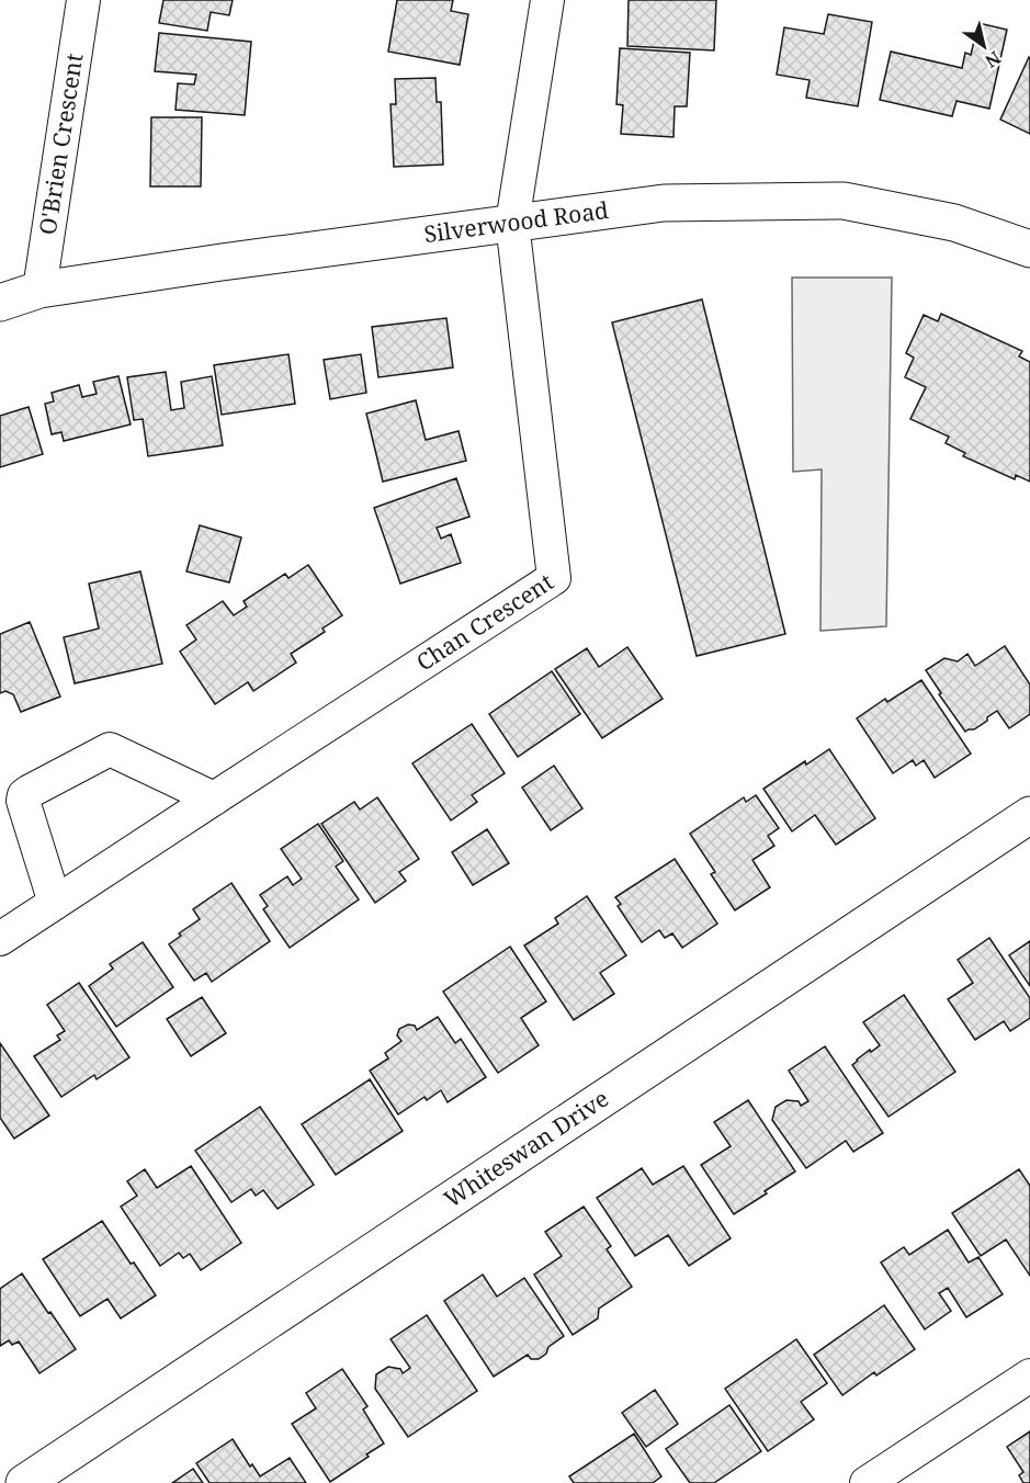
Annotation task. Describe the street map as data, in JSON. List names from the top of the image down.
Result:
{
  "streets": {
    "street": [
      "O'Brien Crescent",
      "Silverwood Road",
      "Chan Crescent",
      "Whiteswan Drive"
    ]
  },
  "crossings": [
    ["O'Brien Crescent", "Silverwood Road"],
    ["Silverwood Road", "Chan Crescent"]
  ],
  "north": "bottom right"
}
